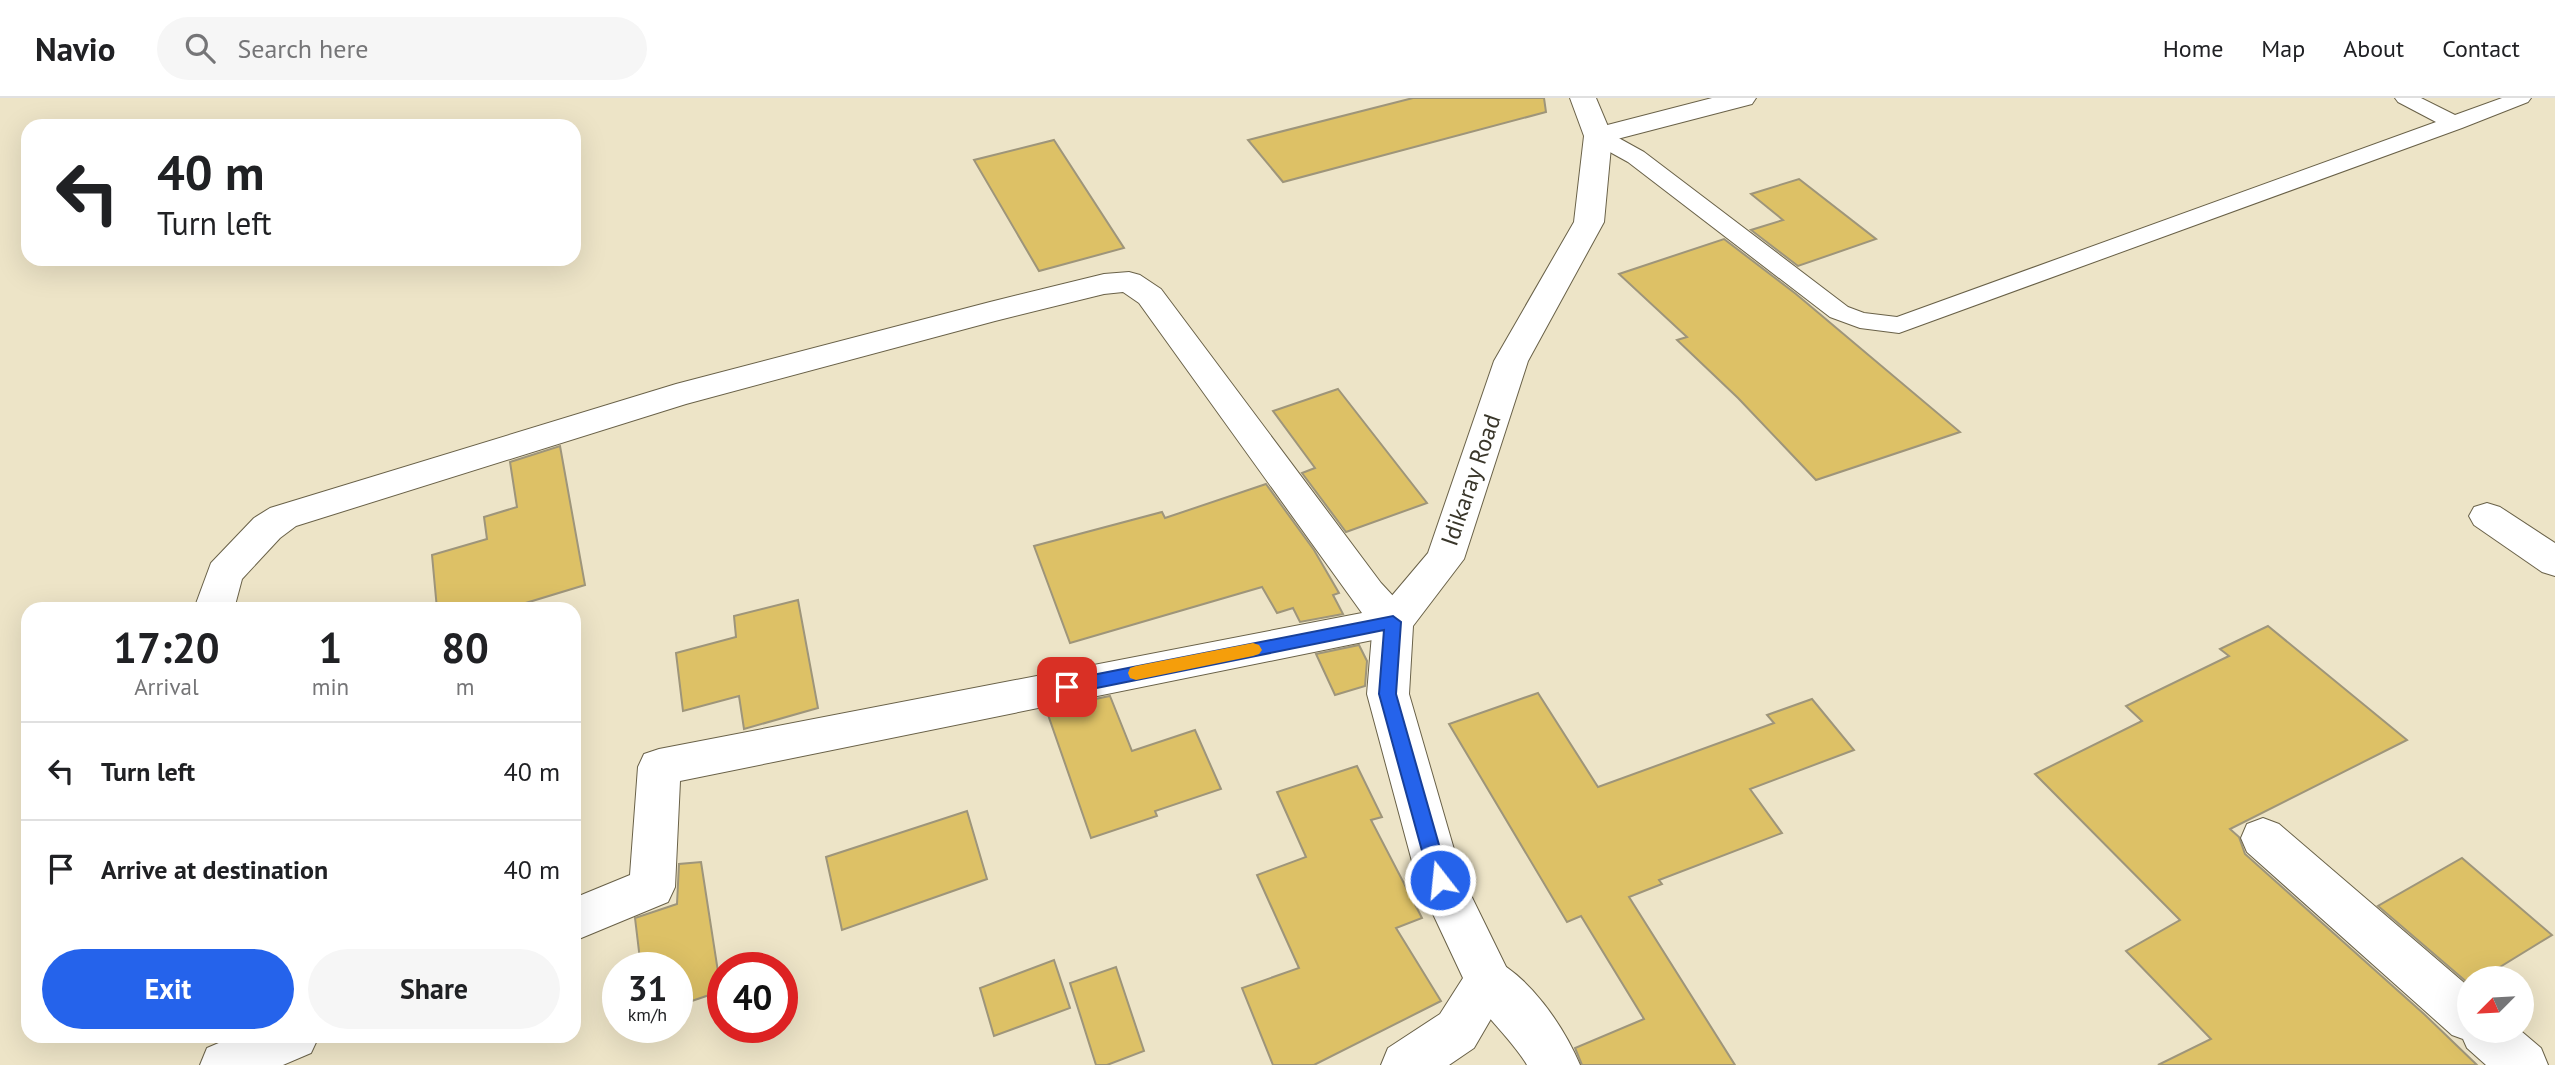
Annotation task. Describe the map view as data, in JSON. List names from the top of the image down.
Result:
{
  "streets": {
    "street": ["Idikaray Road"]
  },
  "north": "bottom left",
  "page": {
    "header": "Navio",
    "search": "Search here",
    "nav": [
      "Home",
      "Map",
      "About",
      "Contact"
    ],
    "turn": ["40 m", "Turn left"],
    "eta": [
      "17:20",
      "Arrival",
      "1",
      "min",
      "80",
      "m"
    ],
    "list": [
      {
        "name": "Turn left",
        "value": "40 m"
      },
      {
        "name": "Arrive at destination",
        "value": "40 m"
      }
    ],
    "buttons": ["Exit", "Share"],
    "speed": "31 km/h",
    "limit": "40"
  }
}
